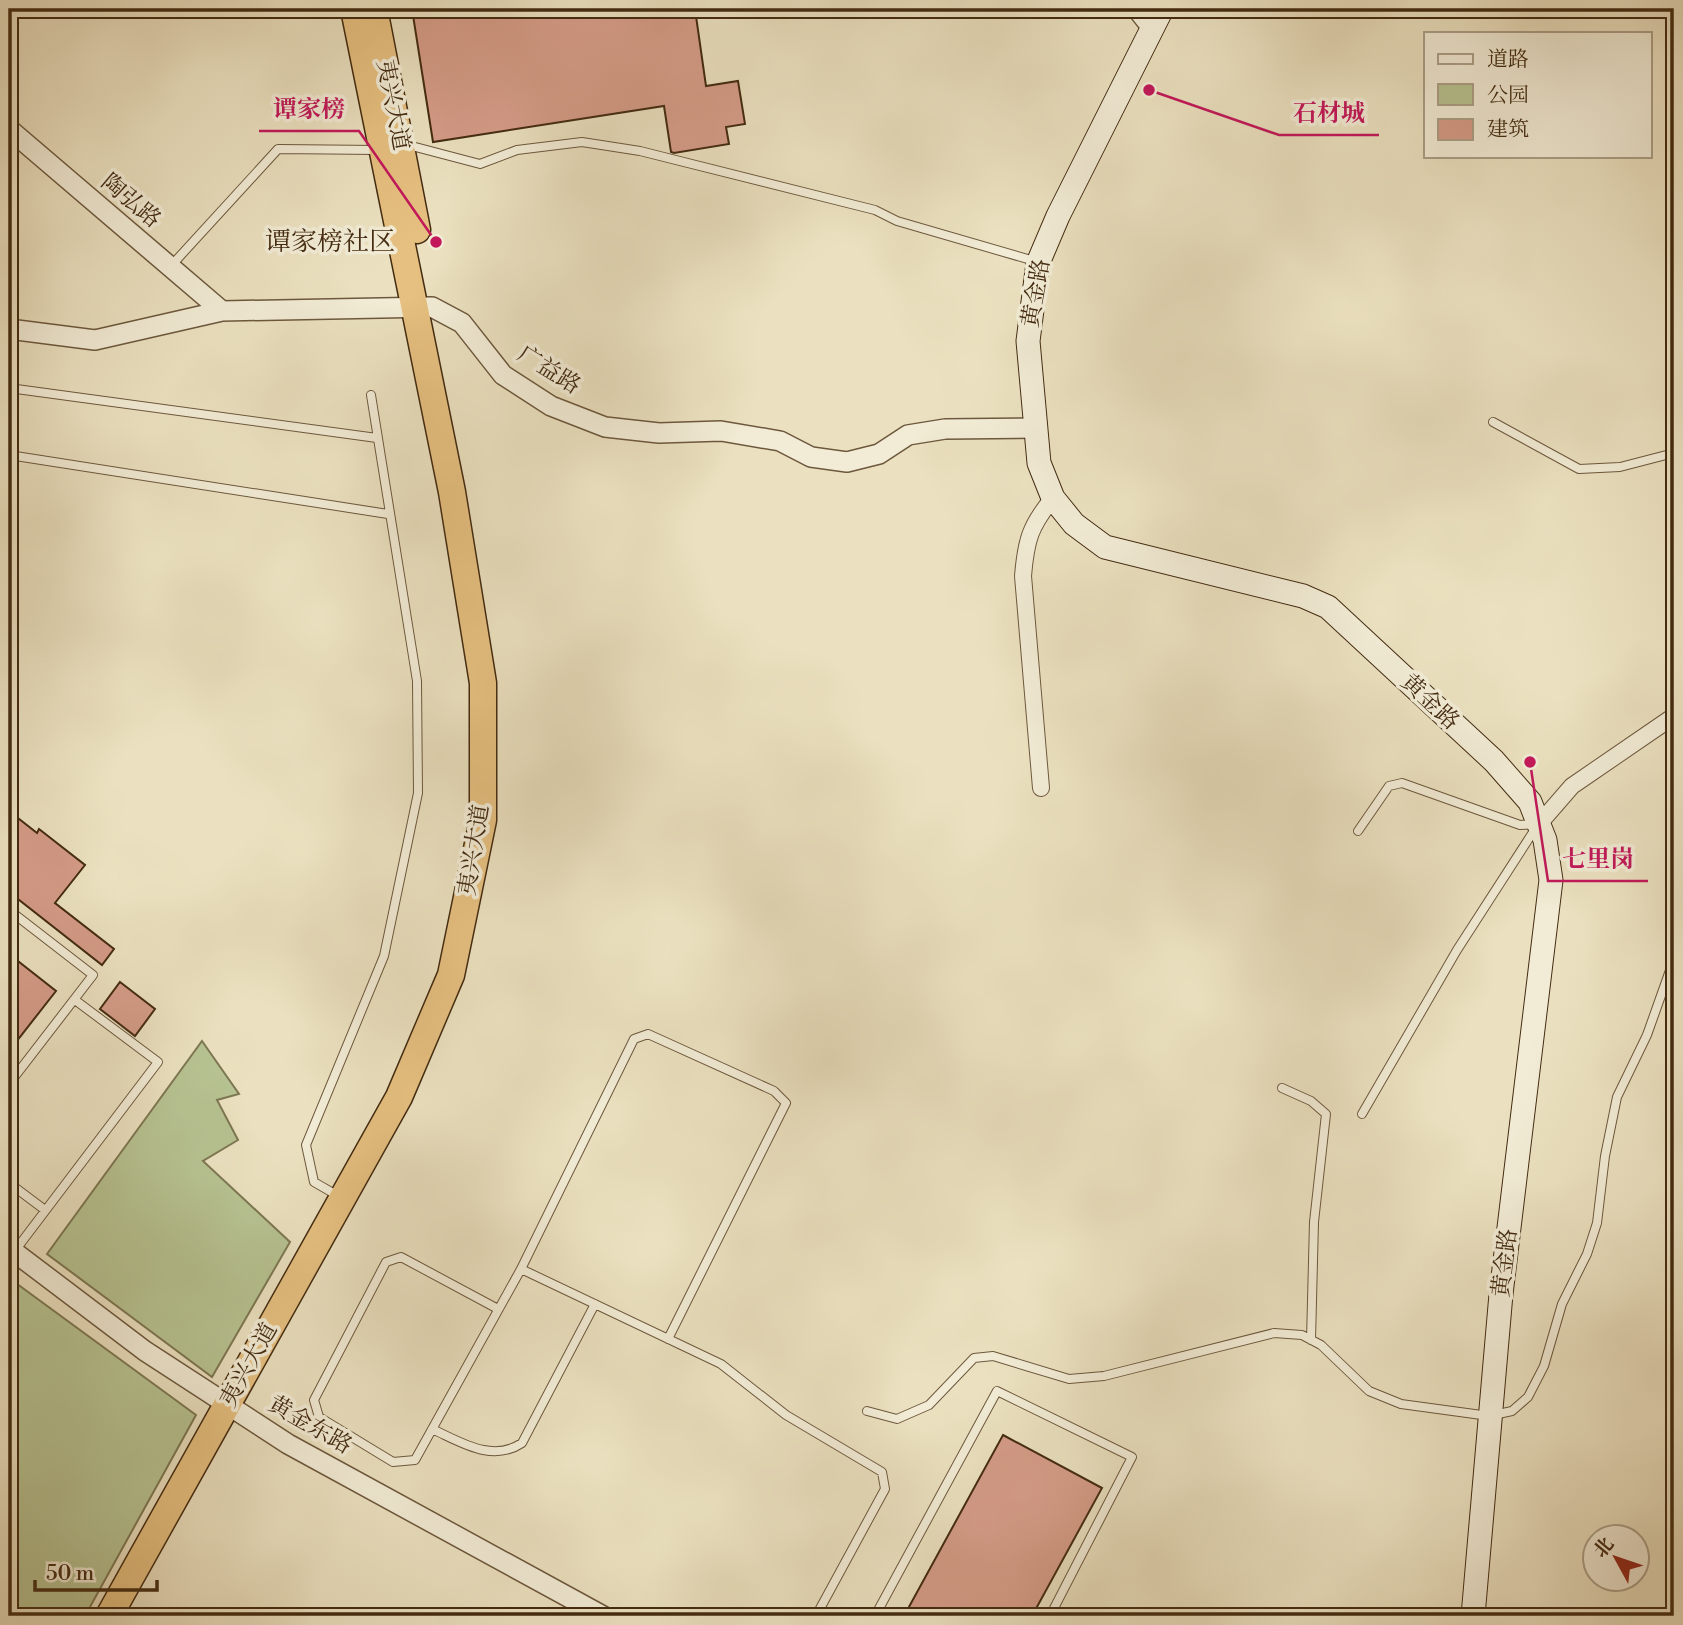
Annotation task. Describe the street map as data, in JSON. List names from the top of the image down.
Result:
{
  "streets": {
    "highway": ["夷兴大道"],
    "main road": ["黄金路"],
    "street": ["陶弘路", "广益路", "黄金东路"]
  },
  "crossings": [
    ["夷兴大道", "广益路"],
    ["夷兴大道", "黄金东路"],
    ["陶弘路", "广益路"],
    ["黄金路", "广益路"]
  ],
  "districts": ["谭家榜社区"],
  "places": ["石材城", "谭家榜", "七里岗"],
  "legend": ["道路", "公园", "建筑"],
  "scale_bar": "50 m",
  "north": "top left"
}
